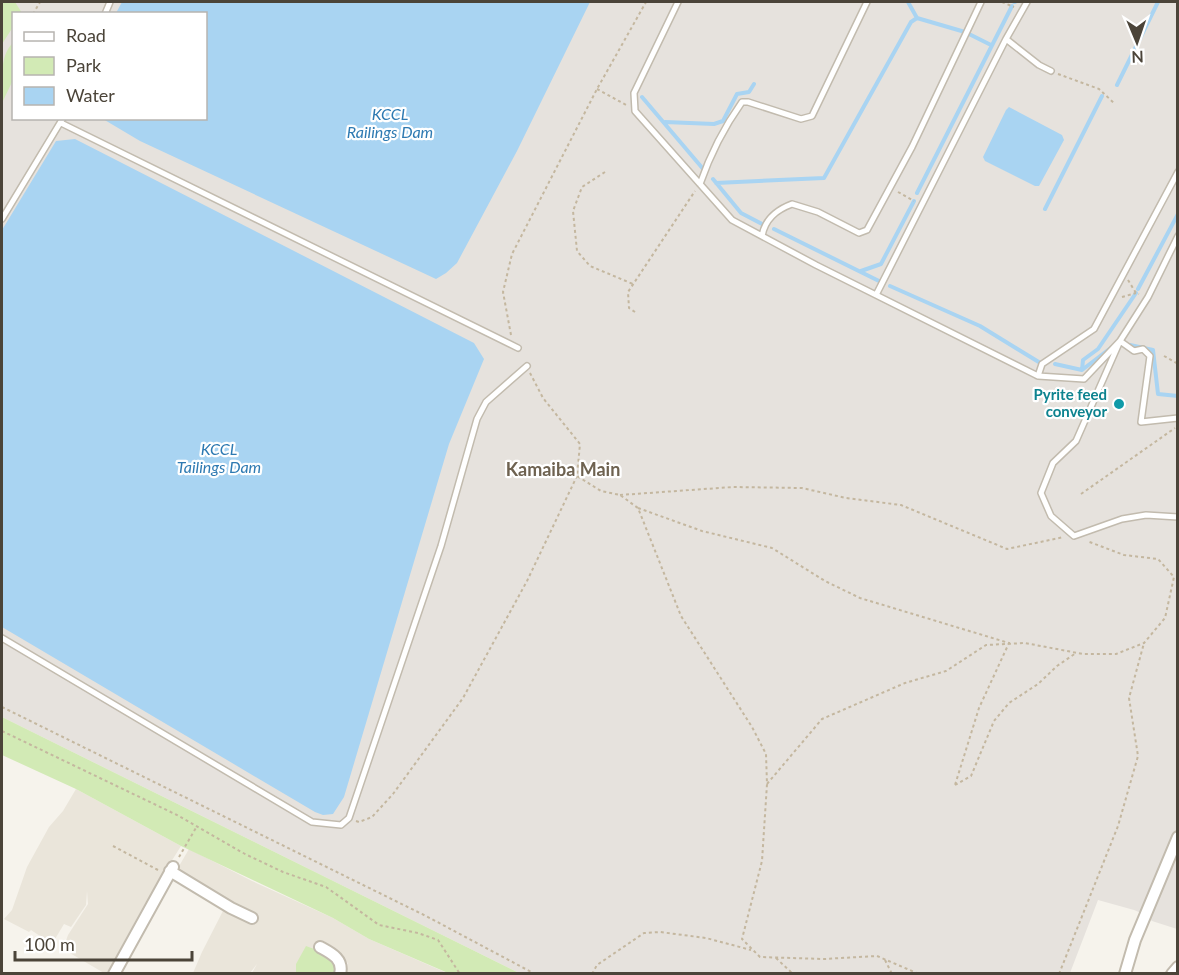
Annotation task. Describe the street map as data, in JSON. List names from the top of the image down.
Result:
{
  "districts": ["Kamaiba Main"],
  "water": ["KCCL Railings Dam", "KCCL Tailings Dam"],
  "places": ["Pyrite feed conveyor"],
  "legend": ["Road", "Park", "Water"],
  "scale_bar": "100 m",
  "north": "bottom"
}
